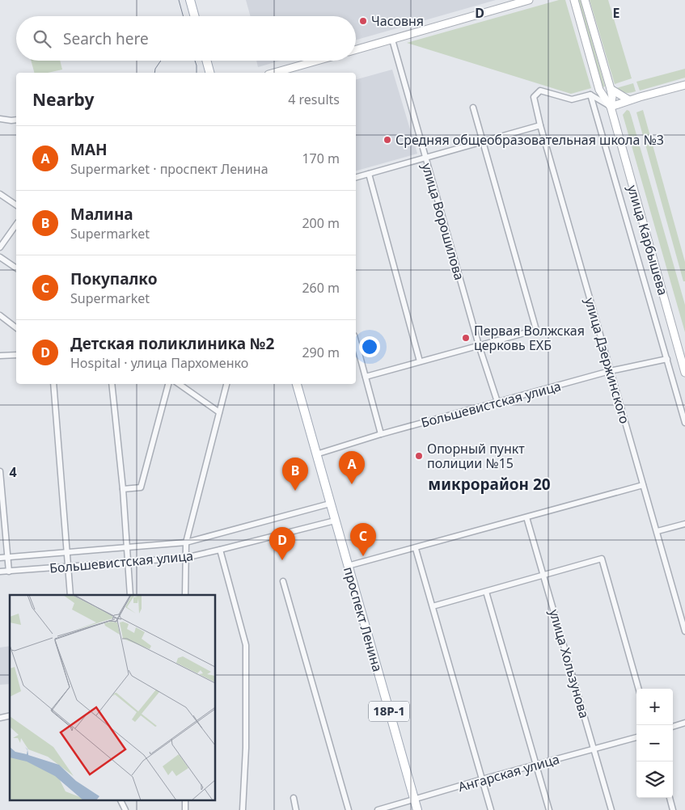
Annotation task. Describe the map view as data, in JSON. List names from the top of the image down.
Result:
{
  "streets": {
    "main road": ["проспект Ленина", "18Р-1"],
    "street": [
      "улица Ворошилова",
      "улица Карбышева",
      "улица Дзержинского",
      "Большевистская улица",
      "улица Хользунова",
      "Ангарская улица"
    ]
  },
  "crossings": [
    ["улица Ворошилова", "Большевистская улица"],
    ["улица Дзержинского", "Большевистская улица"],
    ["Большевистская улица", "проспект Ленина"],
    ["проспект Ленина", "Ангарская улица"],
    ["улица Хользунова", "Ангарская улица"]
  ],
  "districts": ["микрорайон 20"],
  "places": [
    "Часовня",
    "Средняя общеобразовательная школа №3",
    "Первая Волжская церковь ЕХБ",
    "Опорный пункт полиции №15"
  ],
  "page": {
    "search": "Search here",
    "heading": ["Nearby", "4 results"],
    "list": [
      {
        "mark": "A",
        "name": "МАН",
        "note": "Supermarket · проспект Ленина",
        "value": "170 m"
      },
      {
        "mark": "B",
        "name": "Малина",
        "note": "Supermarket",
        "value": "200 m"
      },
      {
        "mark": "C",
        "name": "Покупалко",
        "note": "Supermarket",
        "value": "260 m"
      },
      {
        "mark": "D",
        "name": "Детская поликлиника №2",
        "note": "Hospital · улица Пархоменко",
        "value": "290 m"
      }
    ],
    "pins": [
      "A",
      "B",
      "C",
      "D"
    ],
    "map_buttons": ["+", "−"]
  },
  "grid": {
    "columns": ["D", "E"],
    "rows": ["4"]
  }
}
